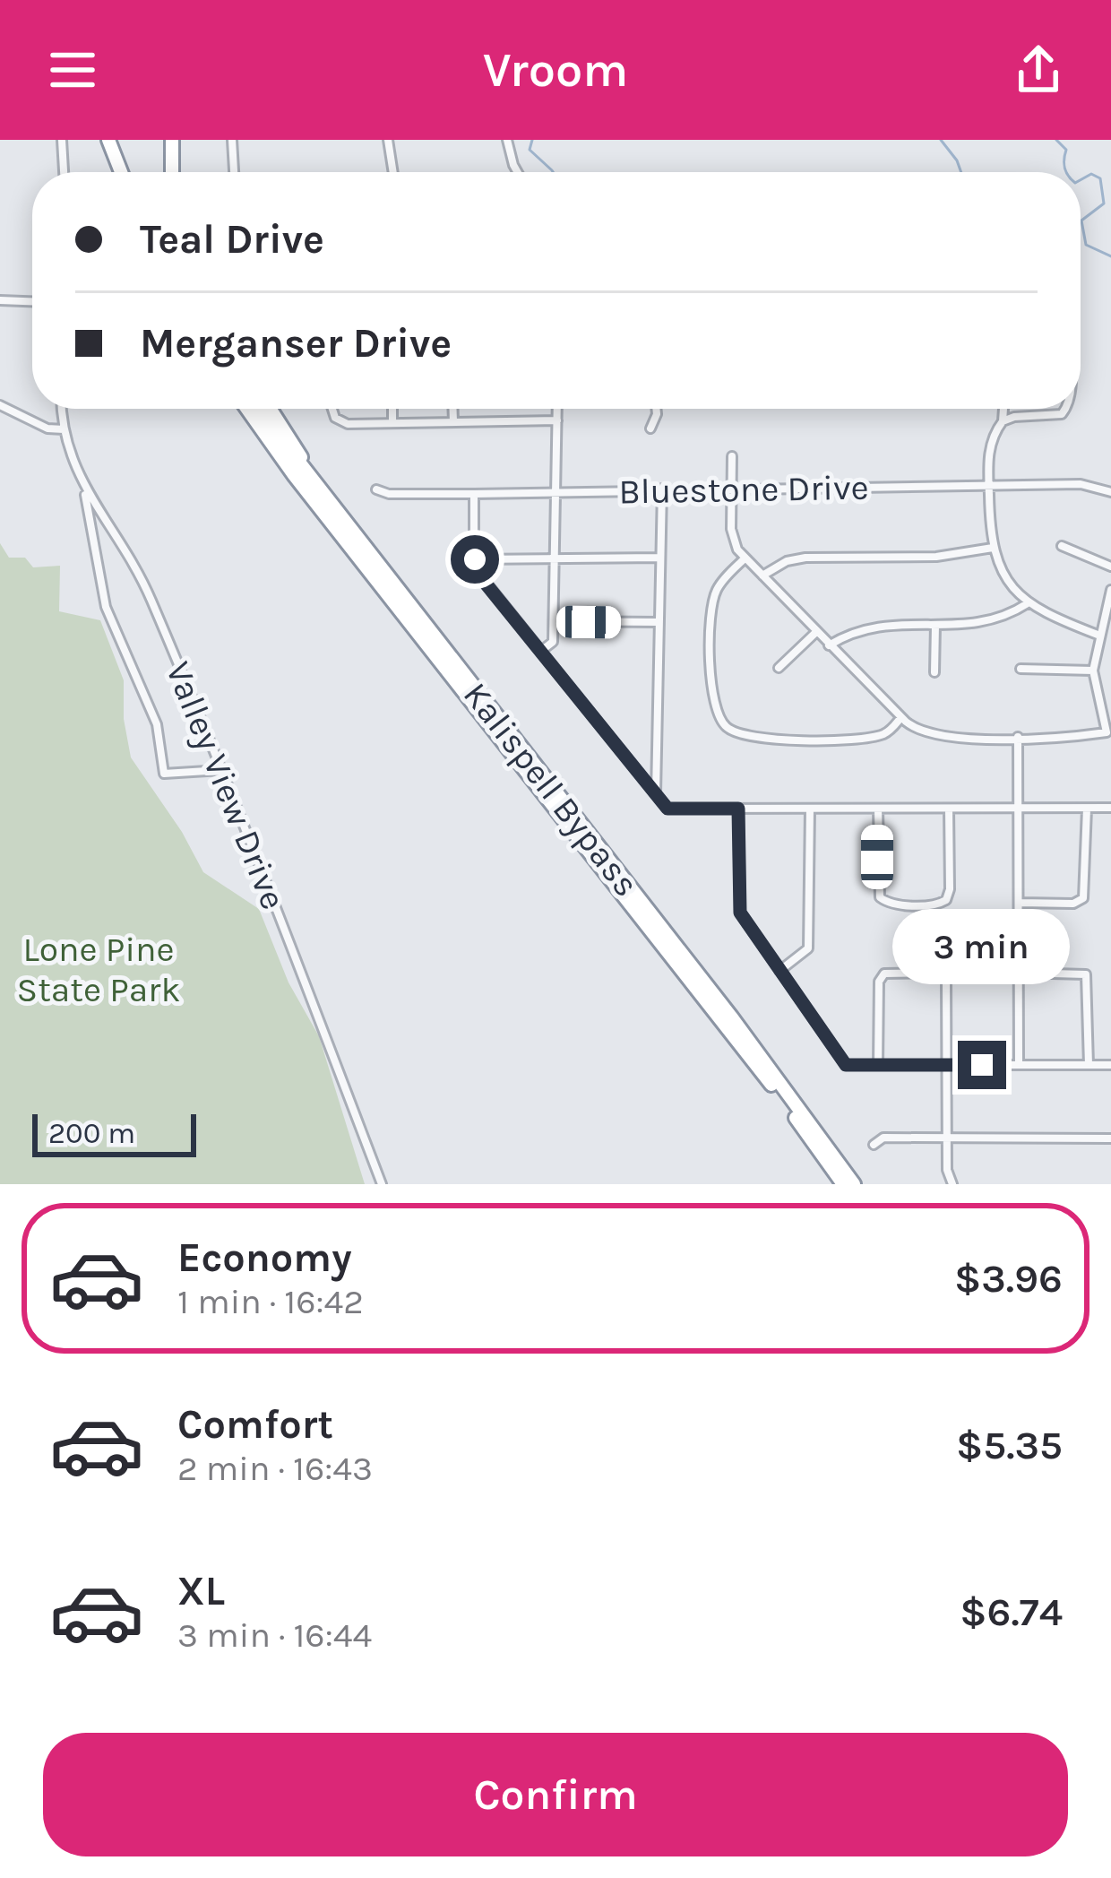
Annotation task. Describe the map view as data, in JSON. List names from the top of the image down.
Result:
{
  "streets": {
    "highway": ["Kalispell Bypass"],
    "street": ["Bluestone Drive", "Valley View Drive"]
  },
  "parks": ["Lone Pine State Park"],
  "scale_bar": "200 m",
  "page": {
    "header": "Vroom",
    "banner": ["Teal Drive", "Merganser Drive"],
    "bubble": "3 min",
    "scale": "200 m",
    "list": [
      {
        "name": "Economy",
        "note": "1 min · 16:42",
        "value": "$3.96"
      },
      {
        "name": "Comfort",
        "note": "2 min · 16:43",
        "value": "$5.35"
      },
      {
        "name": "XL",
        "note": "3 min · 16:44",
        "value": "$6.74"
      }
    ],
    "buttons": "Confirm"
  }
}
